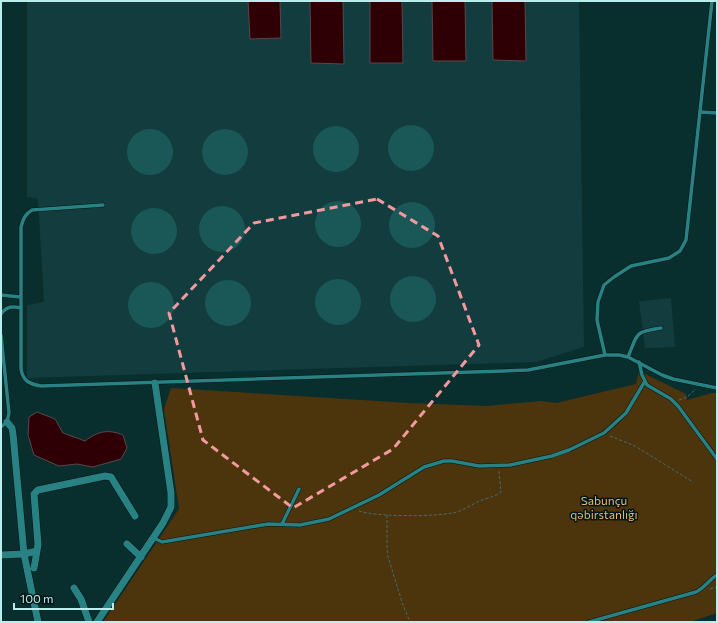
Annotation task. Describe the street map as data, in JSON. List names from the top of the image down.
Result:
{
  "parks": ["Sabunçu qəbirstanlığı"],
  "scale_bar": "100 m"
}
